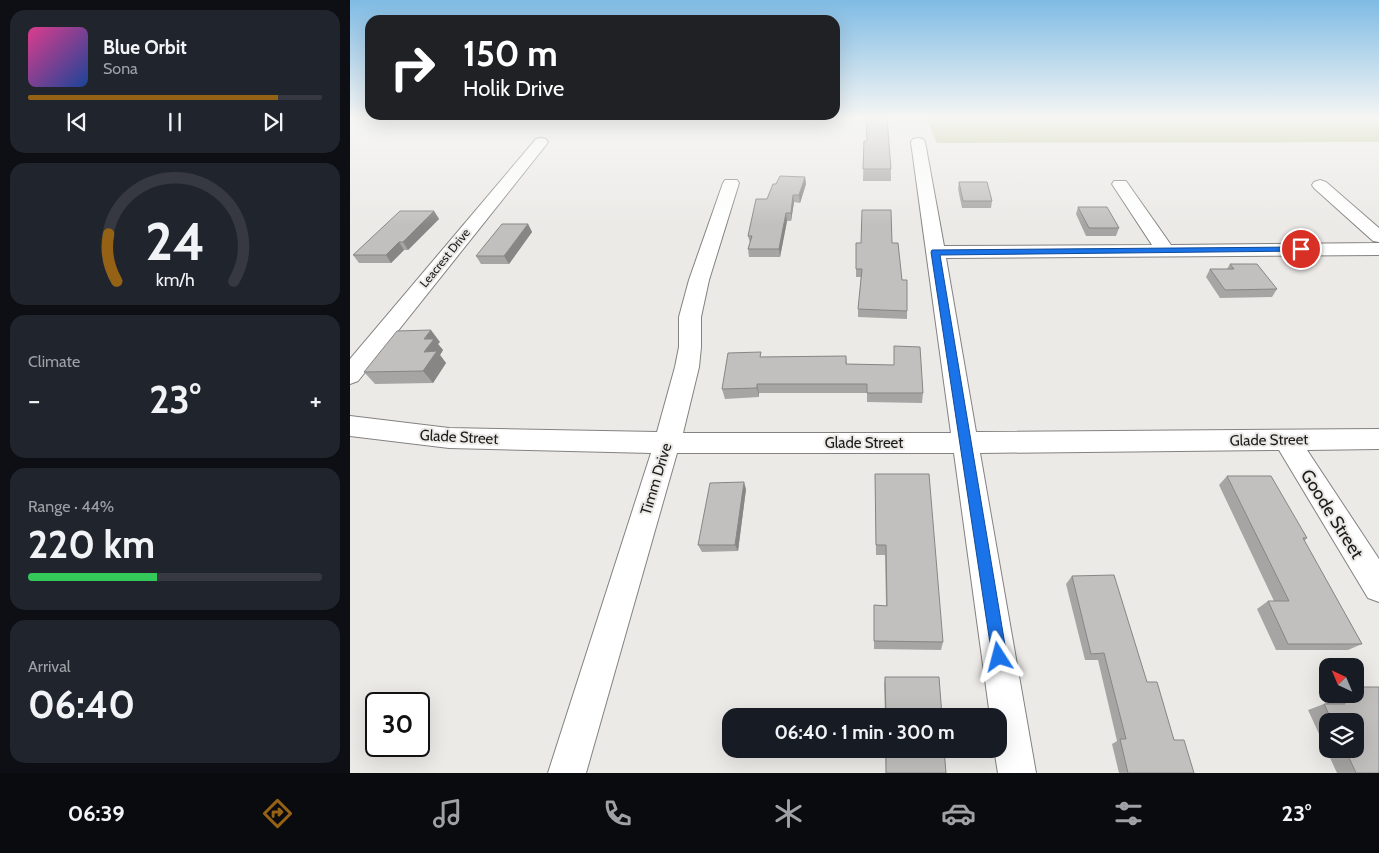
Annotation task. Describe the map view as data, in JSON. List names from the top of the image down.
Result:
{
  "streets": {
    "street": [
      "Leacrest Drive",
      "Glade Street",
      "Timm Drive",
      "Goode Street"
    ]
  },
  "crossings": [
    ["Glade Street", "Timm Drive"],
    ["Glade Street", "Goode Street"]
  ],
  "north": "top left",
  "page": {
    "turn": ["150 m", "Holik Drive"],
    "song": ["Blue Orbit", "Sona"],
    "tile": [
      "Climate",
      ["Range · 44%", "220 km"],
      ["Arrival", "06:40"]
    ],
    "heat": ["−", "23°", "+"],
    "limit": "30",
    "trip": "06:40 · 1 min · 300 m",
    "tabs": ["06:39", "23°"],
    "gauge": ["24", "km/h"]
  }
}
